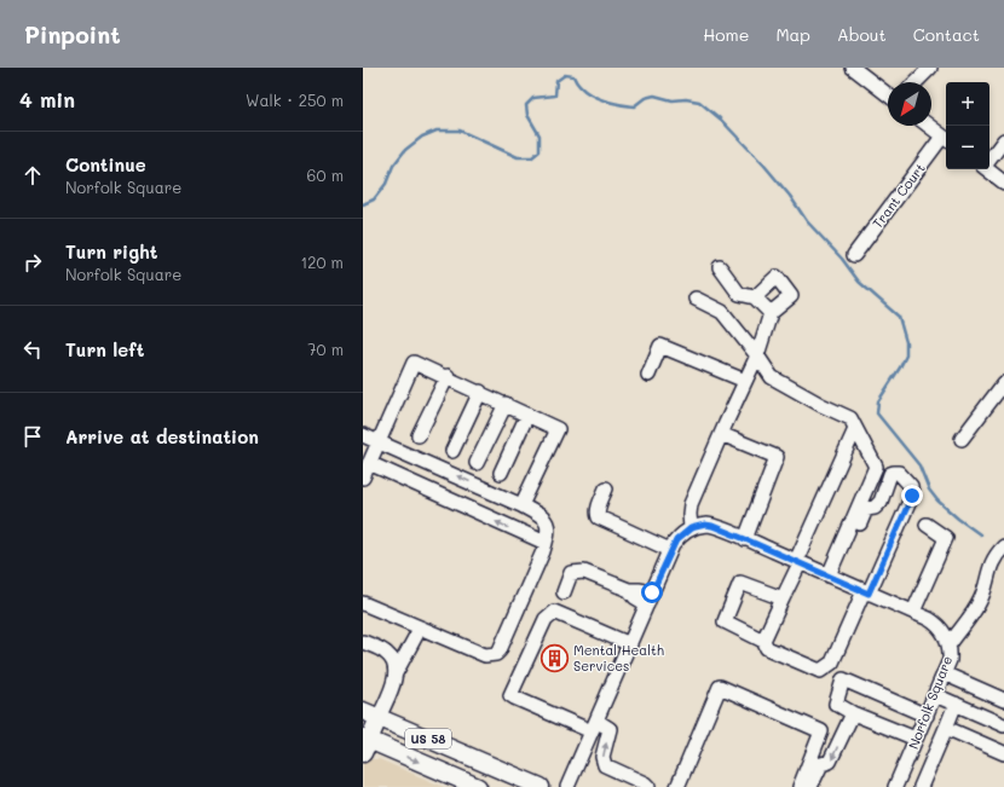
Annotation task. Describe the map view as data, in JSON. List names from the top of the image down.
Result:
{
  "streets": {
    "main road": ["US 58"],
    "street": ["Trant Court", "Norfolk Square"]
  },
  "places": {
    "building": ["Mental Health Services"]
  },
  "north": "bottom left",
  "page": {
    "header": "Pinpoint",
    "nav": [
      "Home",
      "Map",
      "About",
      "Contact"
    ],
    "heading": ["4 min", "Walk · 250 m"],
    "map_buttons": ["+", "−"],
    "list": [
      ["Continue", "Norfolk Square", "60 m"],
      ["Turn right", "Norfolk Square", "120 m"],
      ["Turn left", "70 m"],
      "Arrive at destination"
    ]
  }
}
